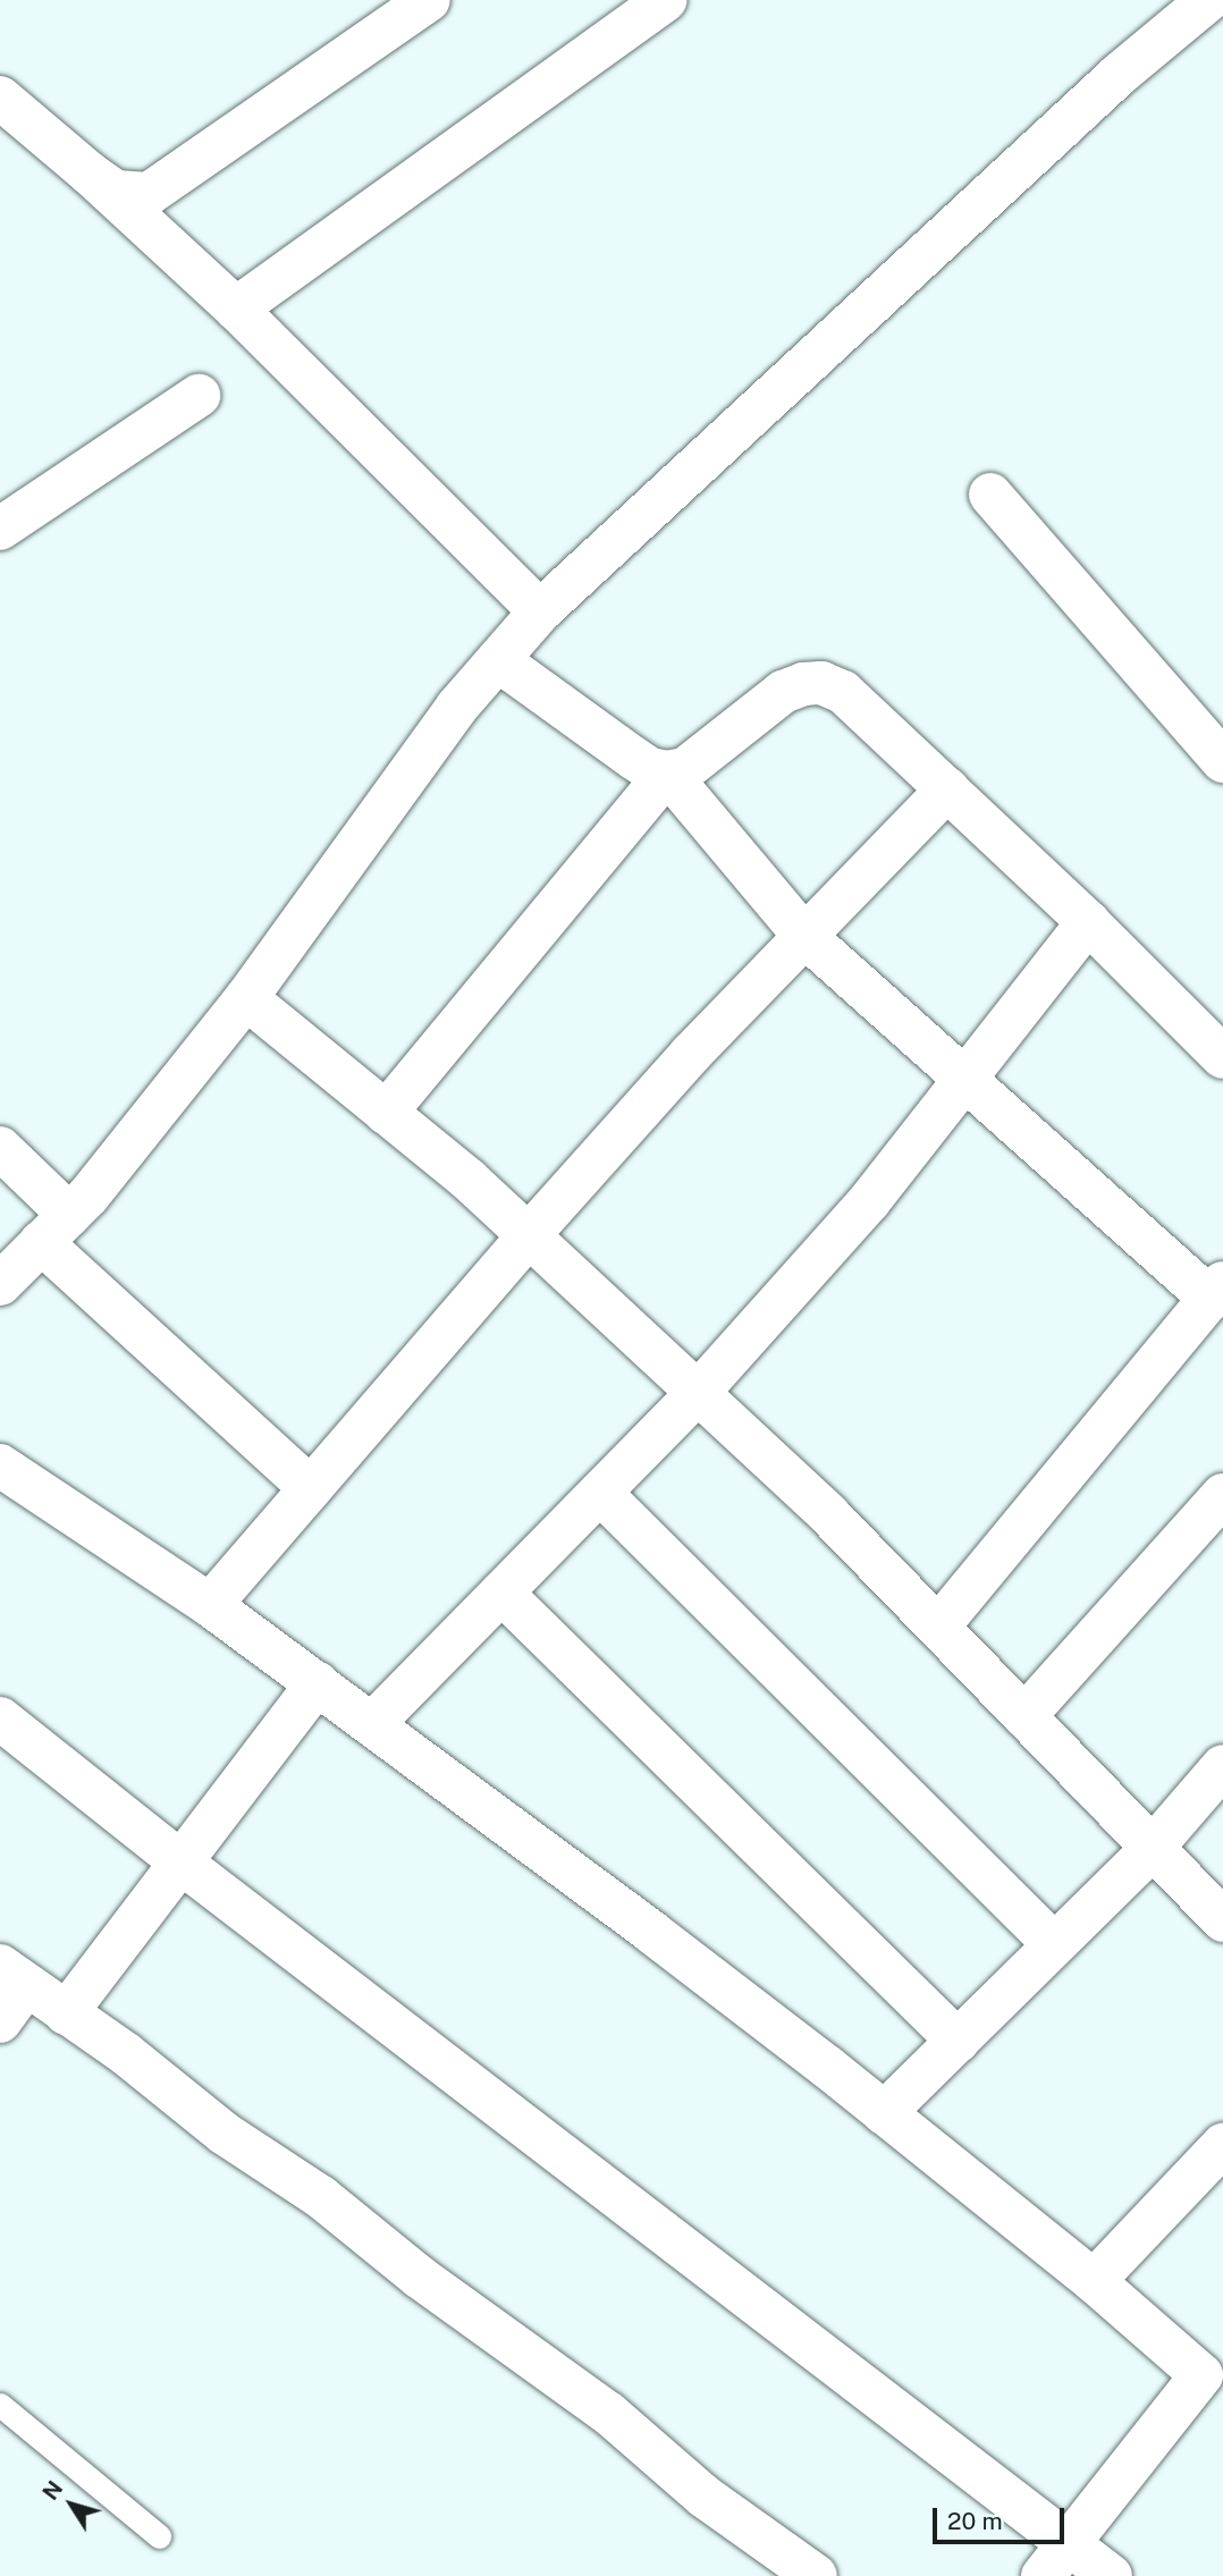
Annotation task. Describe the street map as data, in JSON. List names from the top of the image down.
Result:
{
  "scale_bar": "20 m",
  "north": "top left"
}
